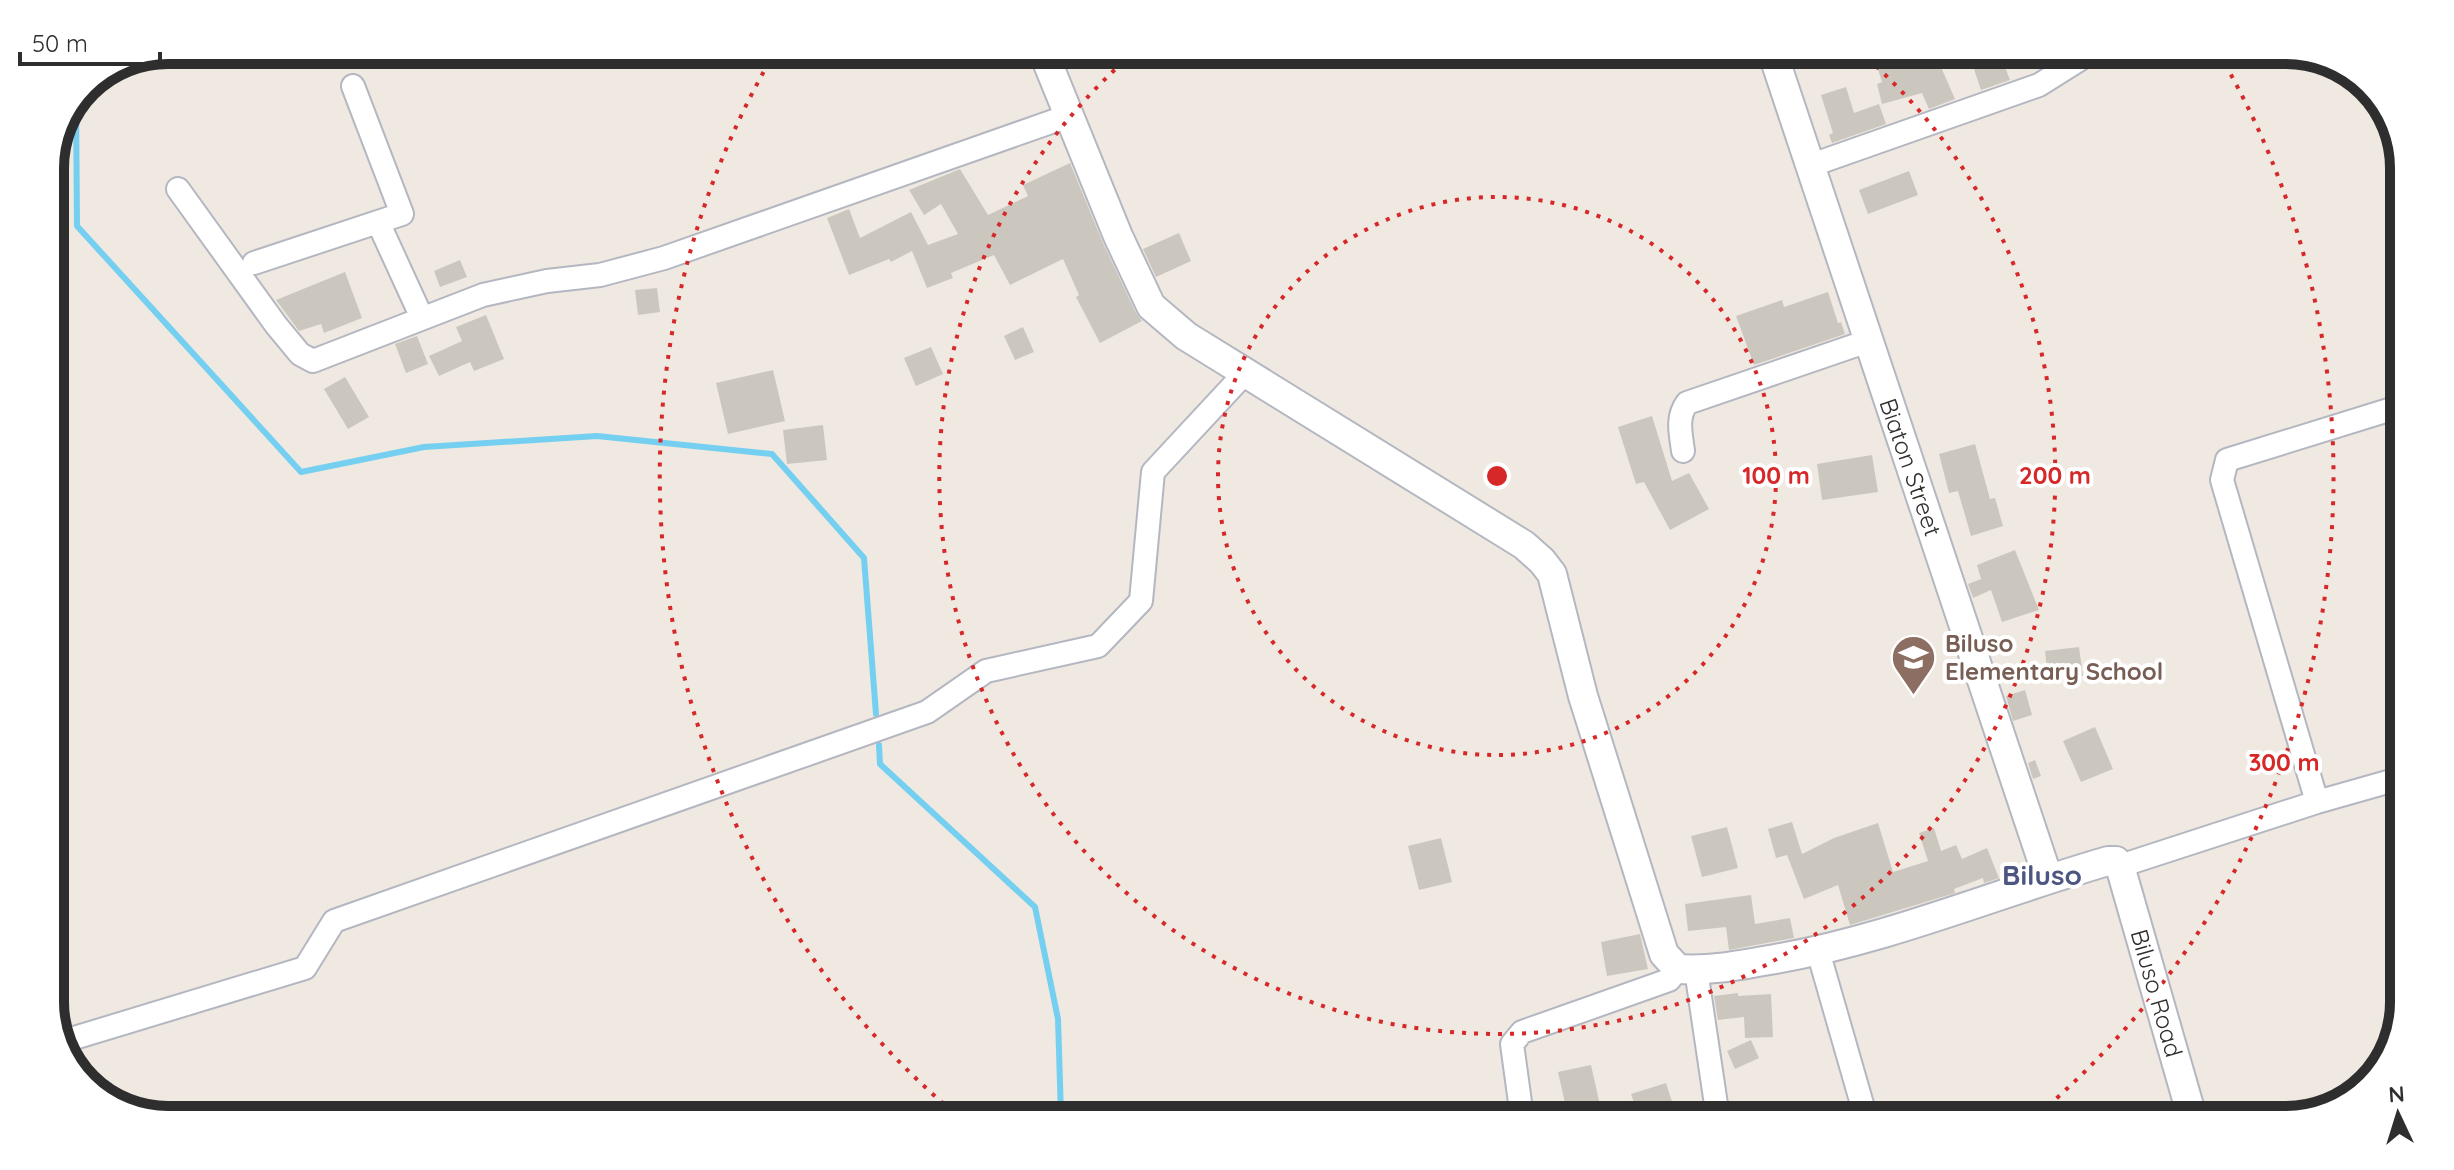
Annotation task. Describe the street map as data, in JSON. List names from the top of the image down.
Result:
{
  "streets": {
    "street": ["Biaton Street", "Biluso Road"]
  },
  "districts": ["Biluso"],
  "places": {
    "school or university": ["Biluso Elementary School"]
  },
  "scale_bar": "50 m",
  "north": "top",
  "rings": ["100 m", "200 m", "300 m"]
}
